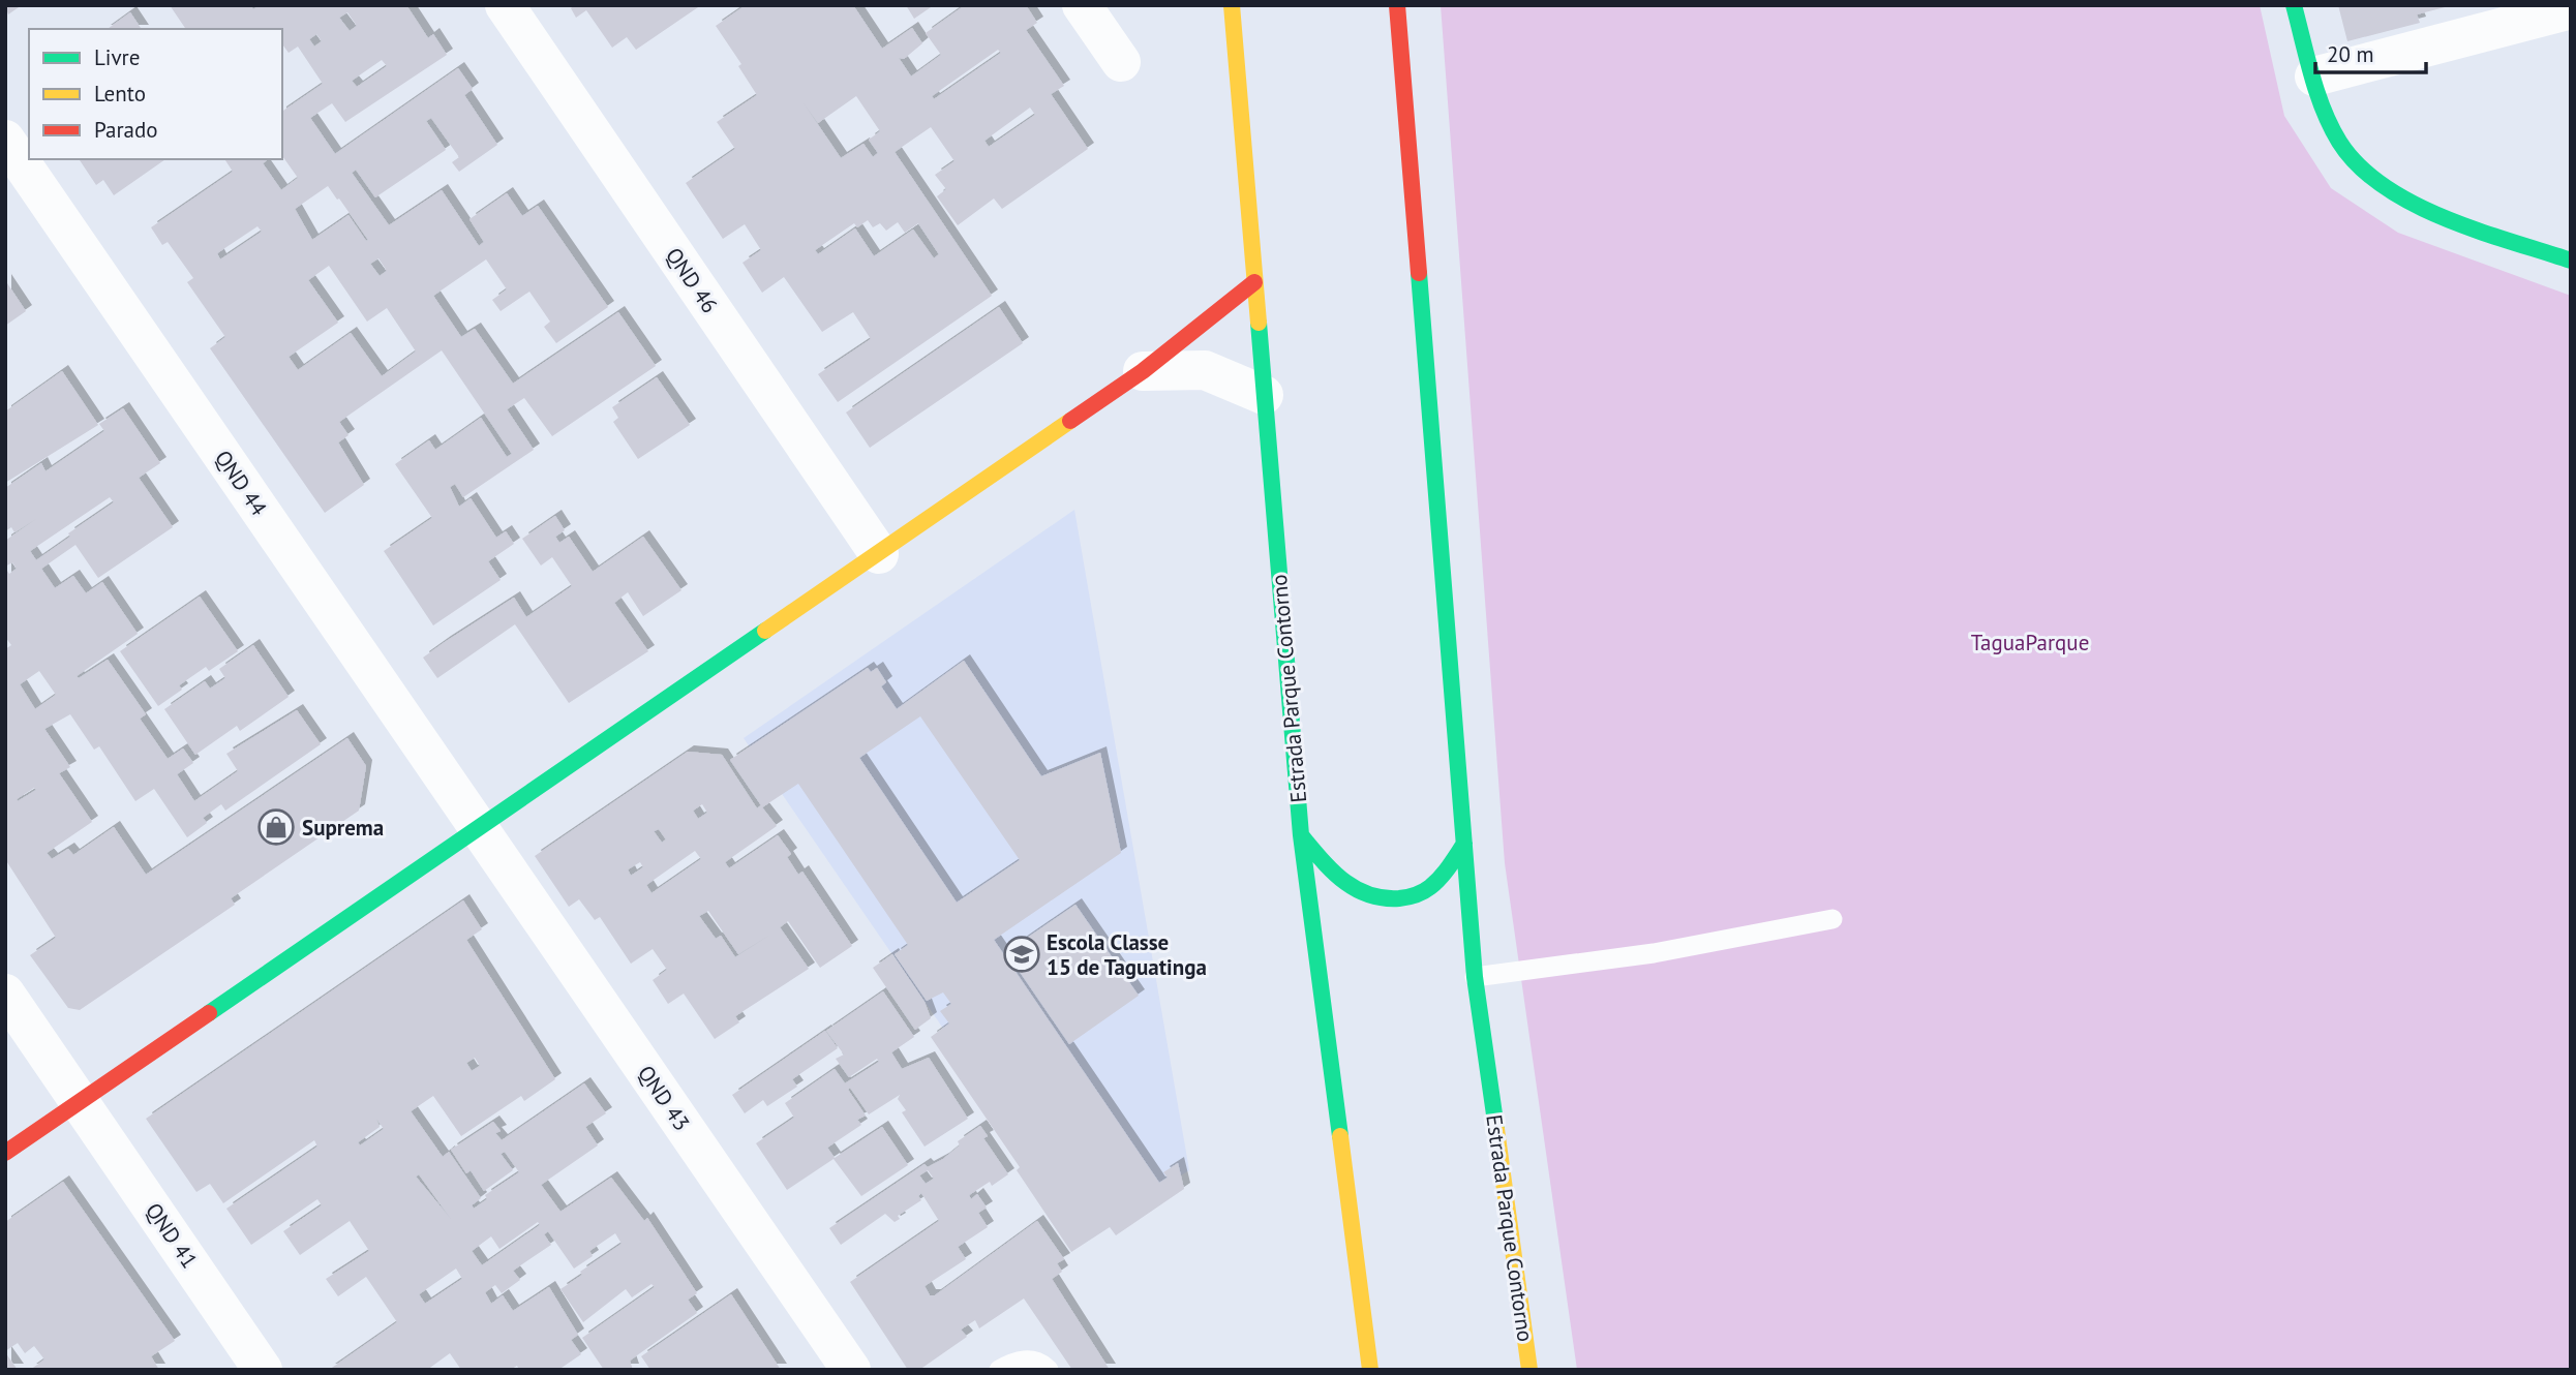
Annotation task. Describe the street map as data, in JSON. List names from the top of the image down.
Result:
{
  "streets": {
    "main road": ["Estrada Parque Contorno"],
    "street": [
      "QND 46",
      "QND 44",
      "QND 43",
      "QND 41"
    ]
  },
  "crossings": [
    ["QND 44", "QND 43"]
  ],
  "parks": ["TaguaParque"],
  "places": {
    "shop": ["Suprema"],
    "school or university": ["Escola Classe 15 de Taguatinga"]
  },
  "legend": ["Livre", "Lento", "Parado"],
  "scale_bar": "20 m"
}
